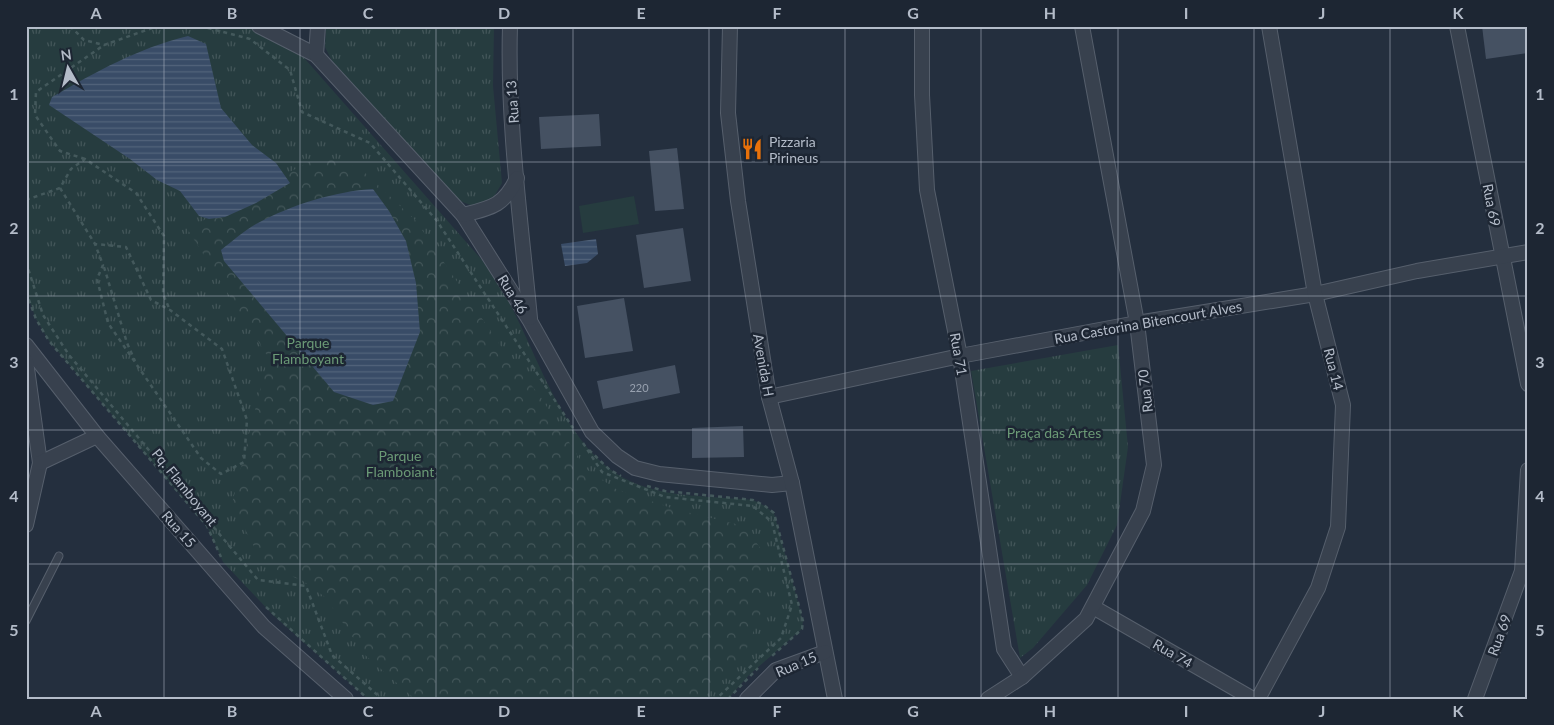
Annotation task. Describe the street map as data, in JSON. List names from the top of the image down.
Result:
{
  "streets": {
    "street": [
      "Rua 13",
      "Rua 69",
      "Rua 46",
      "Rua Castorina Bitencourt Alves",
      "Rua 71",
      "Avenida H",
      "Rua 14",
      "Rua 70",
      "Rua 15",
      "Rua 74"
    ],
    "path": ["Pq. Flamboyant"]
  },
  "crossings": [
    ["Rua 13", "Rua 46"],
    ["Rua 69", "Rua Castorina Bitencourt Alves"],
    ["Rua 46", "Avenida H"],
    ["Rua Castorina Bitencourt Alves", "Rua 71"],
    ["Rua Castorina Bitencourt Alves", "Avenida H"],
    ["Rua Castorina Bitencourt Alves", "Rua 14"],
    ["Rua Castorina Bitencourt Alves", "Rua 70"],
    ["Rua 71", "Rua 70"],
    ["Avenida H", "Rua 15"],
    ["Rua 70", "Rua 74"]
  ],
  "parks": ["Parque Flamboyant", "Praça das Artes", "Parque Flamboiant"],
  "places": {
    "restaurant": ["Pizzaria Pirineus"]
  },
  "house_numbers": ["220"],
  "north": "top",
  "grid": {
    "columns": [
      "A",
      "B",
      "C",
      "D",
      "E",
      "F",
      "G",
      "H",
      "I",
      "J",
      "K"
    ],
    "rows": [
      "1",
      "2",
      "3",
      "4",
      "5"
    ]
  }
}
